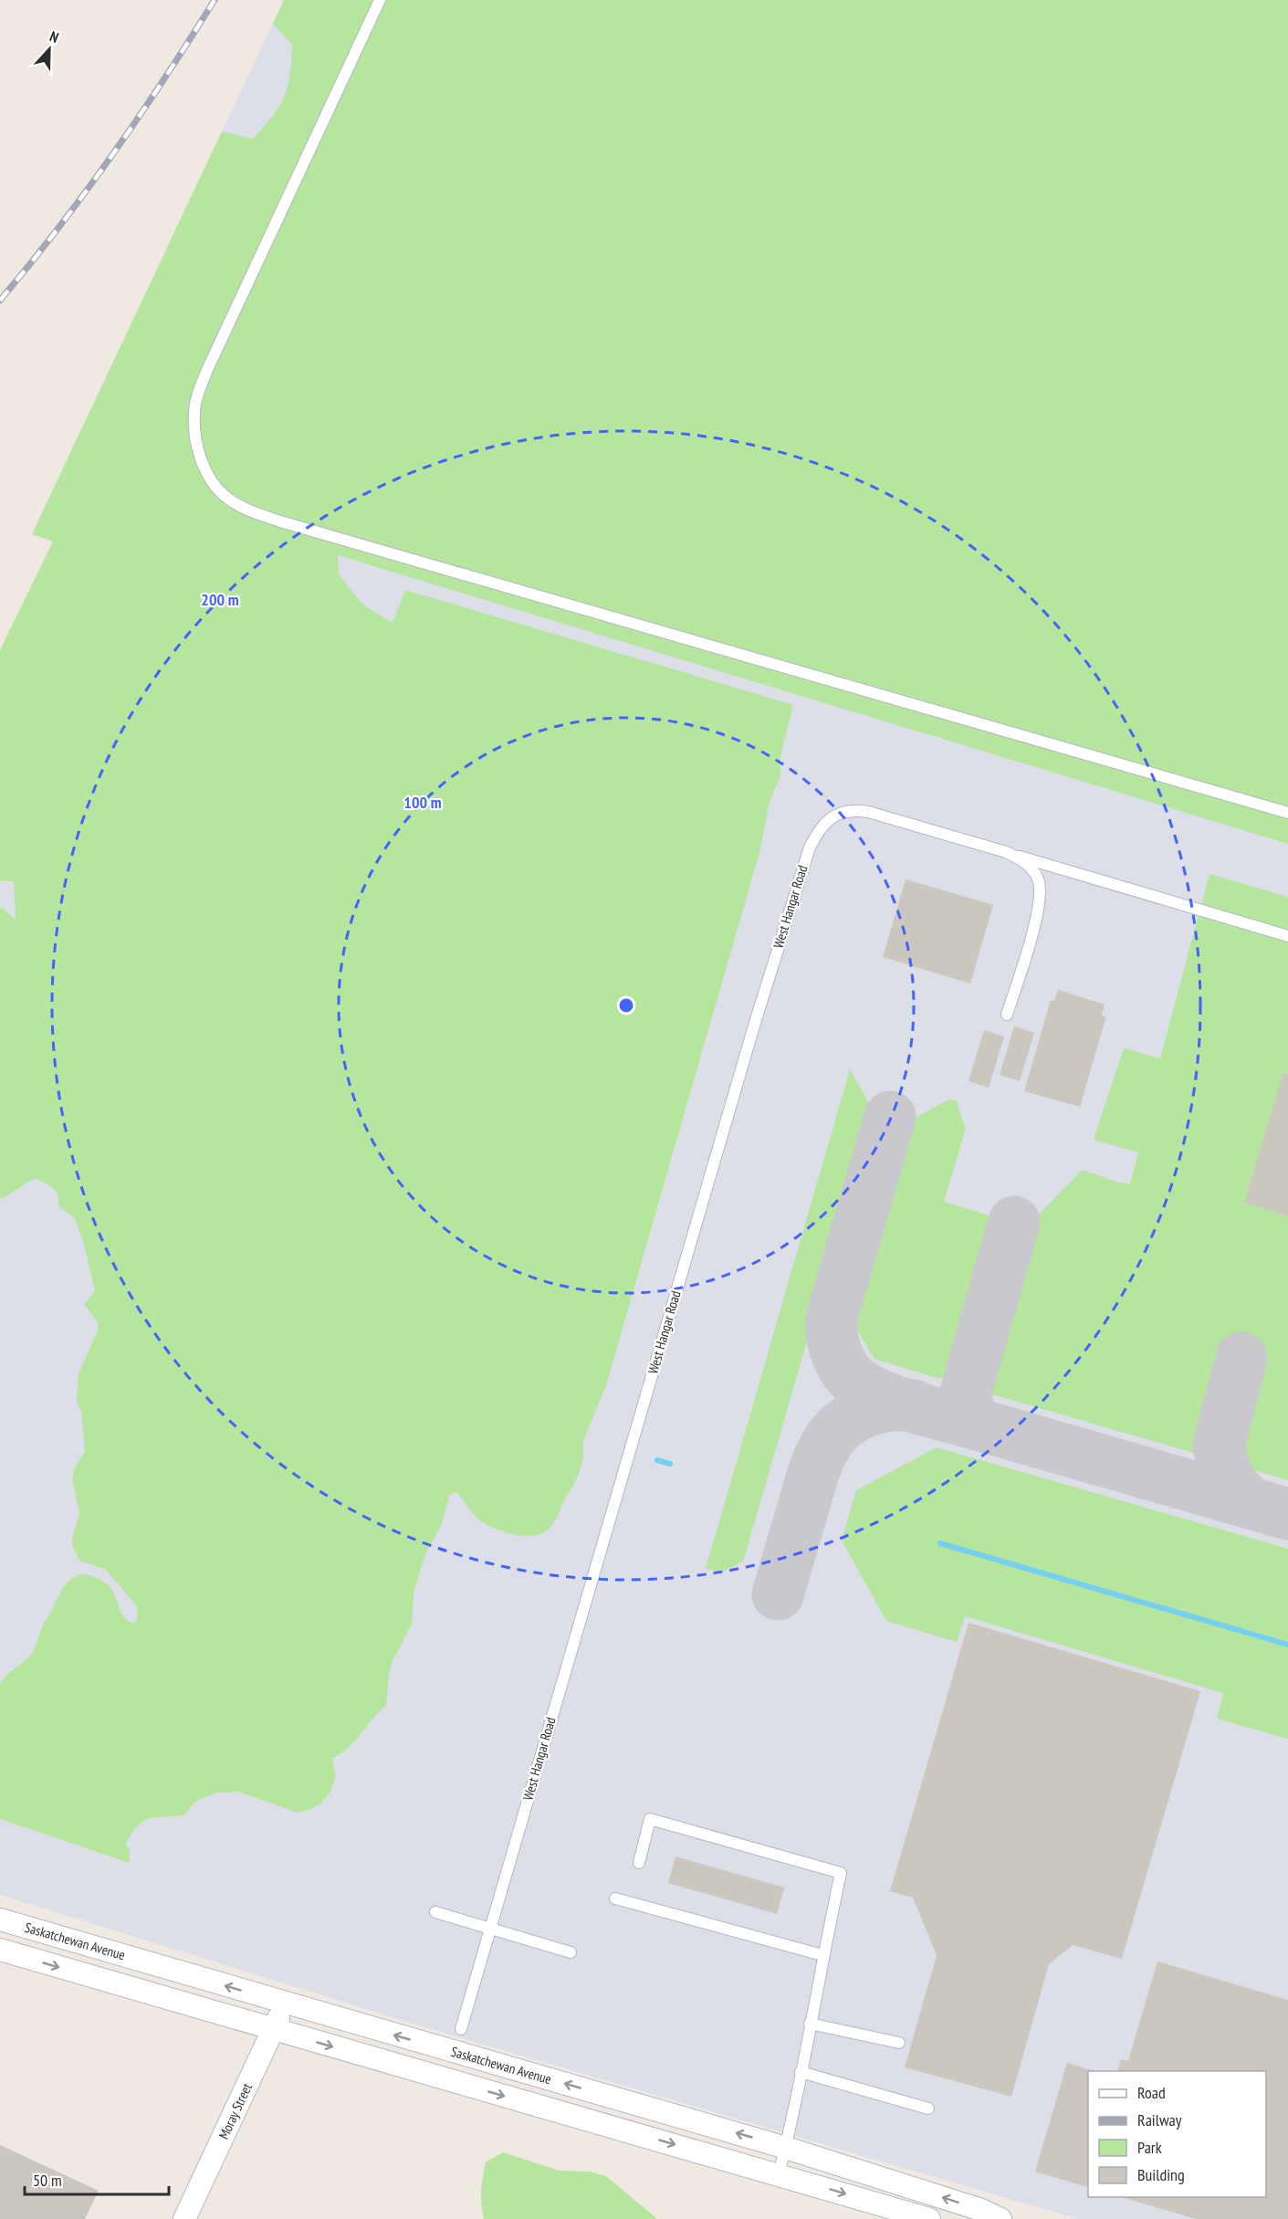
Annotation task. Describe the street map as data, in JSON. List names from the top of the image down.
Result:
{
  "streets": {
    "street": ["Saskatchewan Avenue", "Moray Street"],
    "lane": ["West Hangar Road"]
  },
  "crossings": [
    ["Saskatchewan Avenue", "Moray Street"]
  ],
  "legend": [
    "Road",
    "Railway",
    "Park",
    "Building"
  ],
  "scale_bar": "50 m",
  "north": "top",
  "rings": ["200 m", "100 m"]
}
